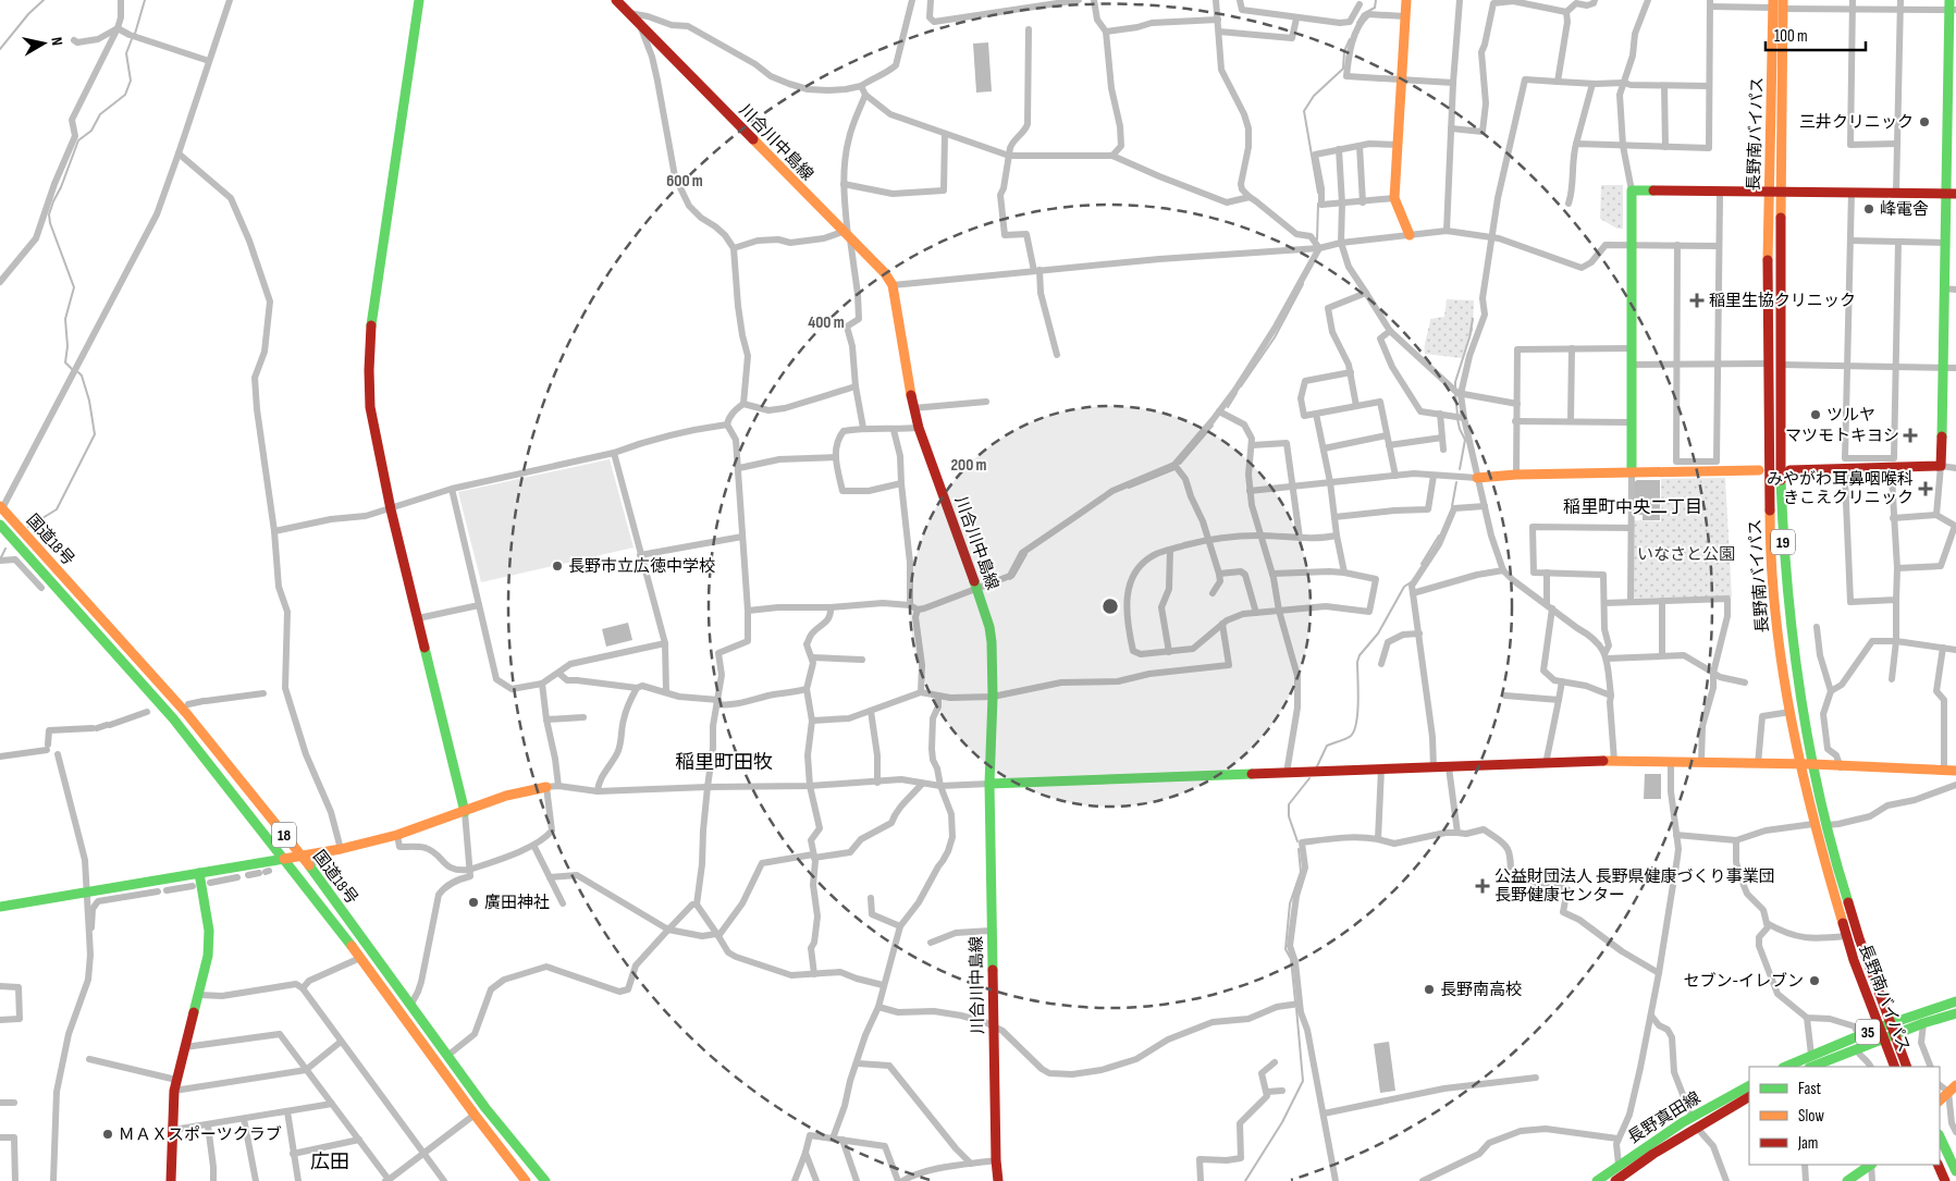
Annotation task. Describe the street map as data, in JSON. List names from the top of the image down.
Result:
{
  "streets": {
    "main road": [
      "長野南バイパス",
      "川合川中島線",
      "国道18号",
      "19",
      "18",
      "35",
      "長野真田線"
    ]
  },
  "crossings": [
    ["長野南バイパス", "35"]
  ],
  "districts": ["稲里町中央二丁目", "稲里町田牧", "広田"],
  "parks": ["いなさと公園"],
  "places": {
    "other": [
      "三井クリニック",
      "峰電舎",
      "ツルヤ",
      "長野市立広徳中学校",
      "廣田神社",
      "セブン-イレブン",
      "長野南高校",
      "ＭＡＸスポーツクラブ"
    ],
    "health": [
      "稲里生協クリニック",
      "マツモトキヨシ",
      "みやがわ耳鼻咽喉科 きこえクリニック",
      "公益財団法人 長野県健康づくり事業団 長野健康センター"
    ]
  },
  "legend": ["Fast", "Slow", "Jam"],
  "scale_bar": "100 m",
  "north": "right",
  "rings": ["600 m", "400 m", "200 m"]
}
